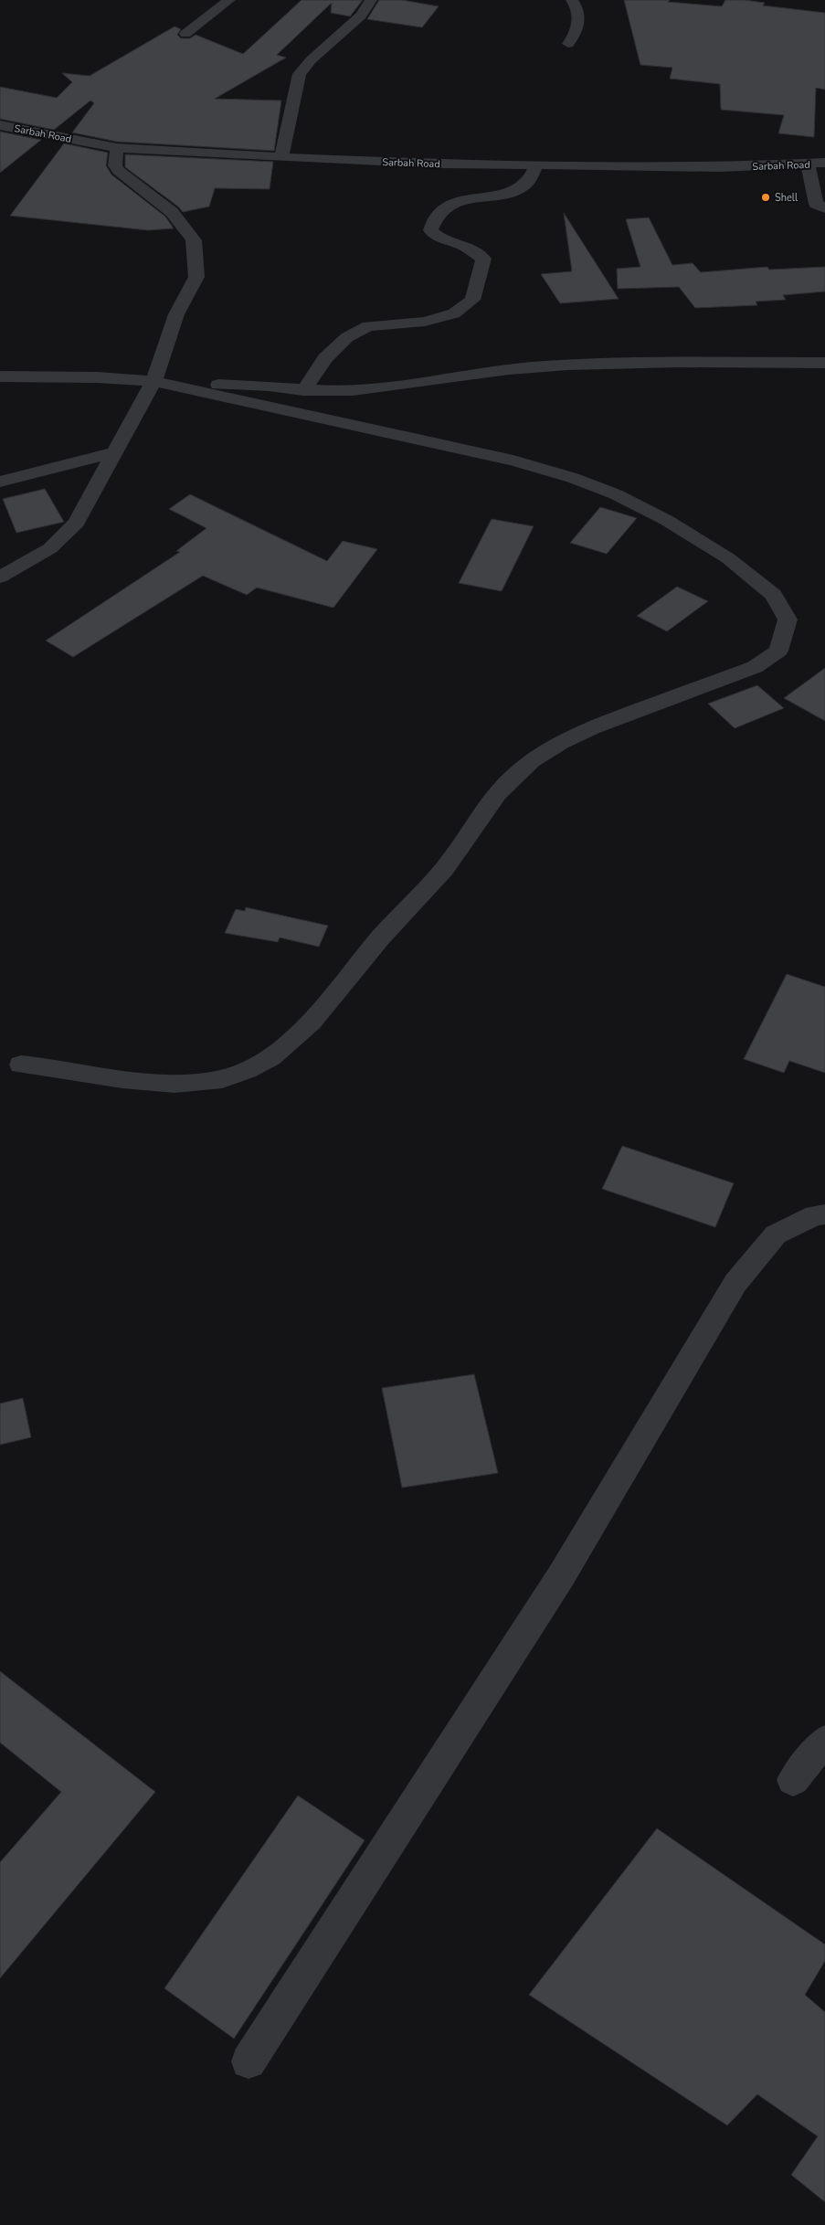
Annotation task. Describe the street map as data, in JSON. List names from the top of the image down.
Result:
{
  "streets": {
    "street": ["Sarbah Road"]
  },
  "places": ["Shell"]
}
